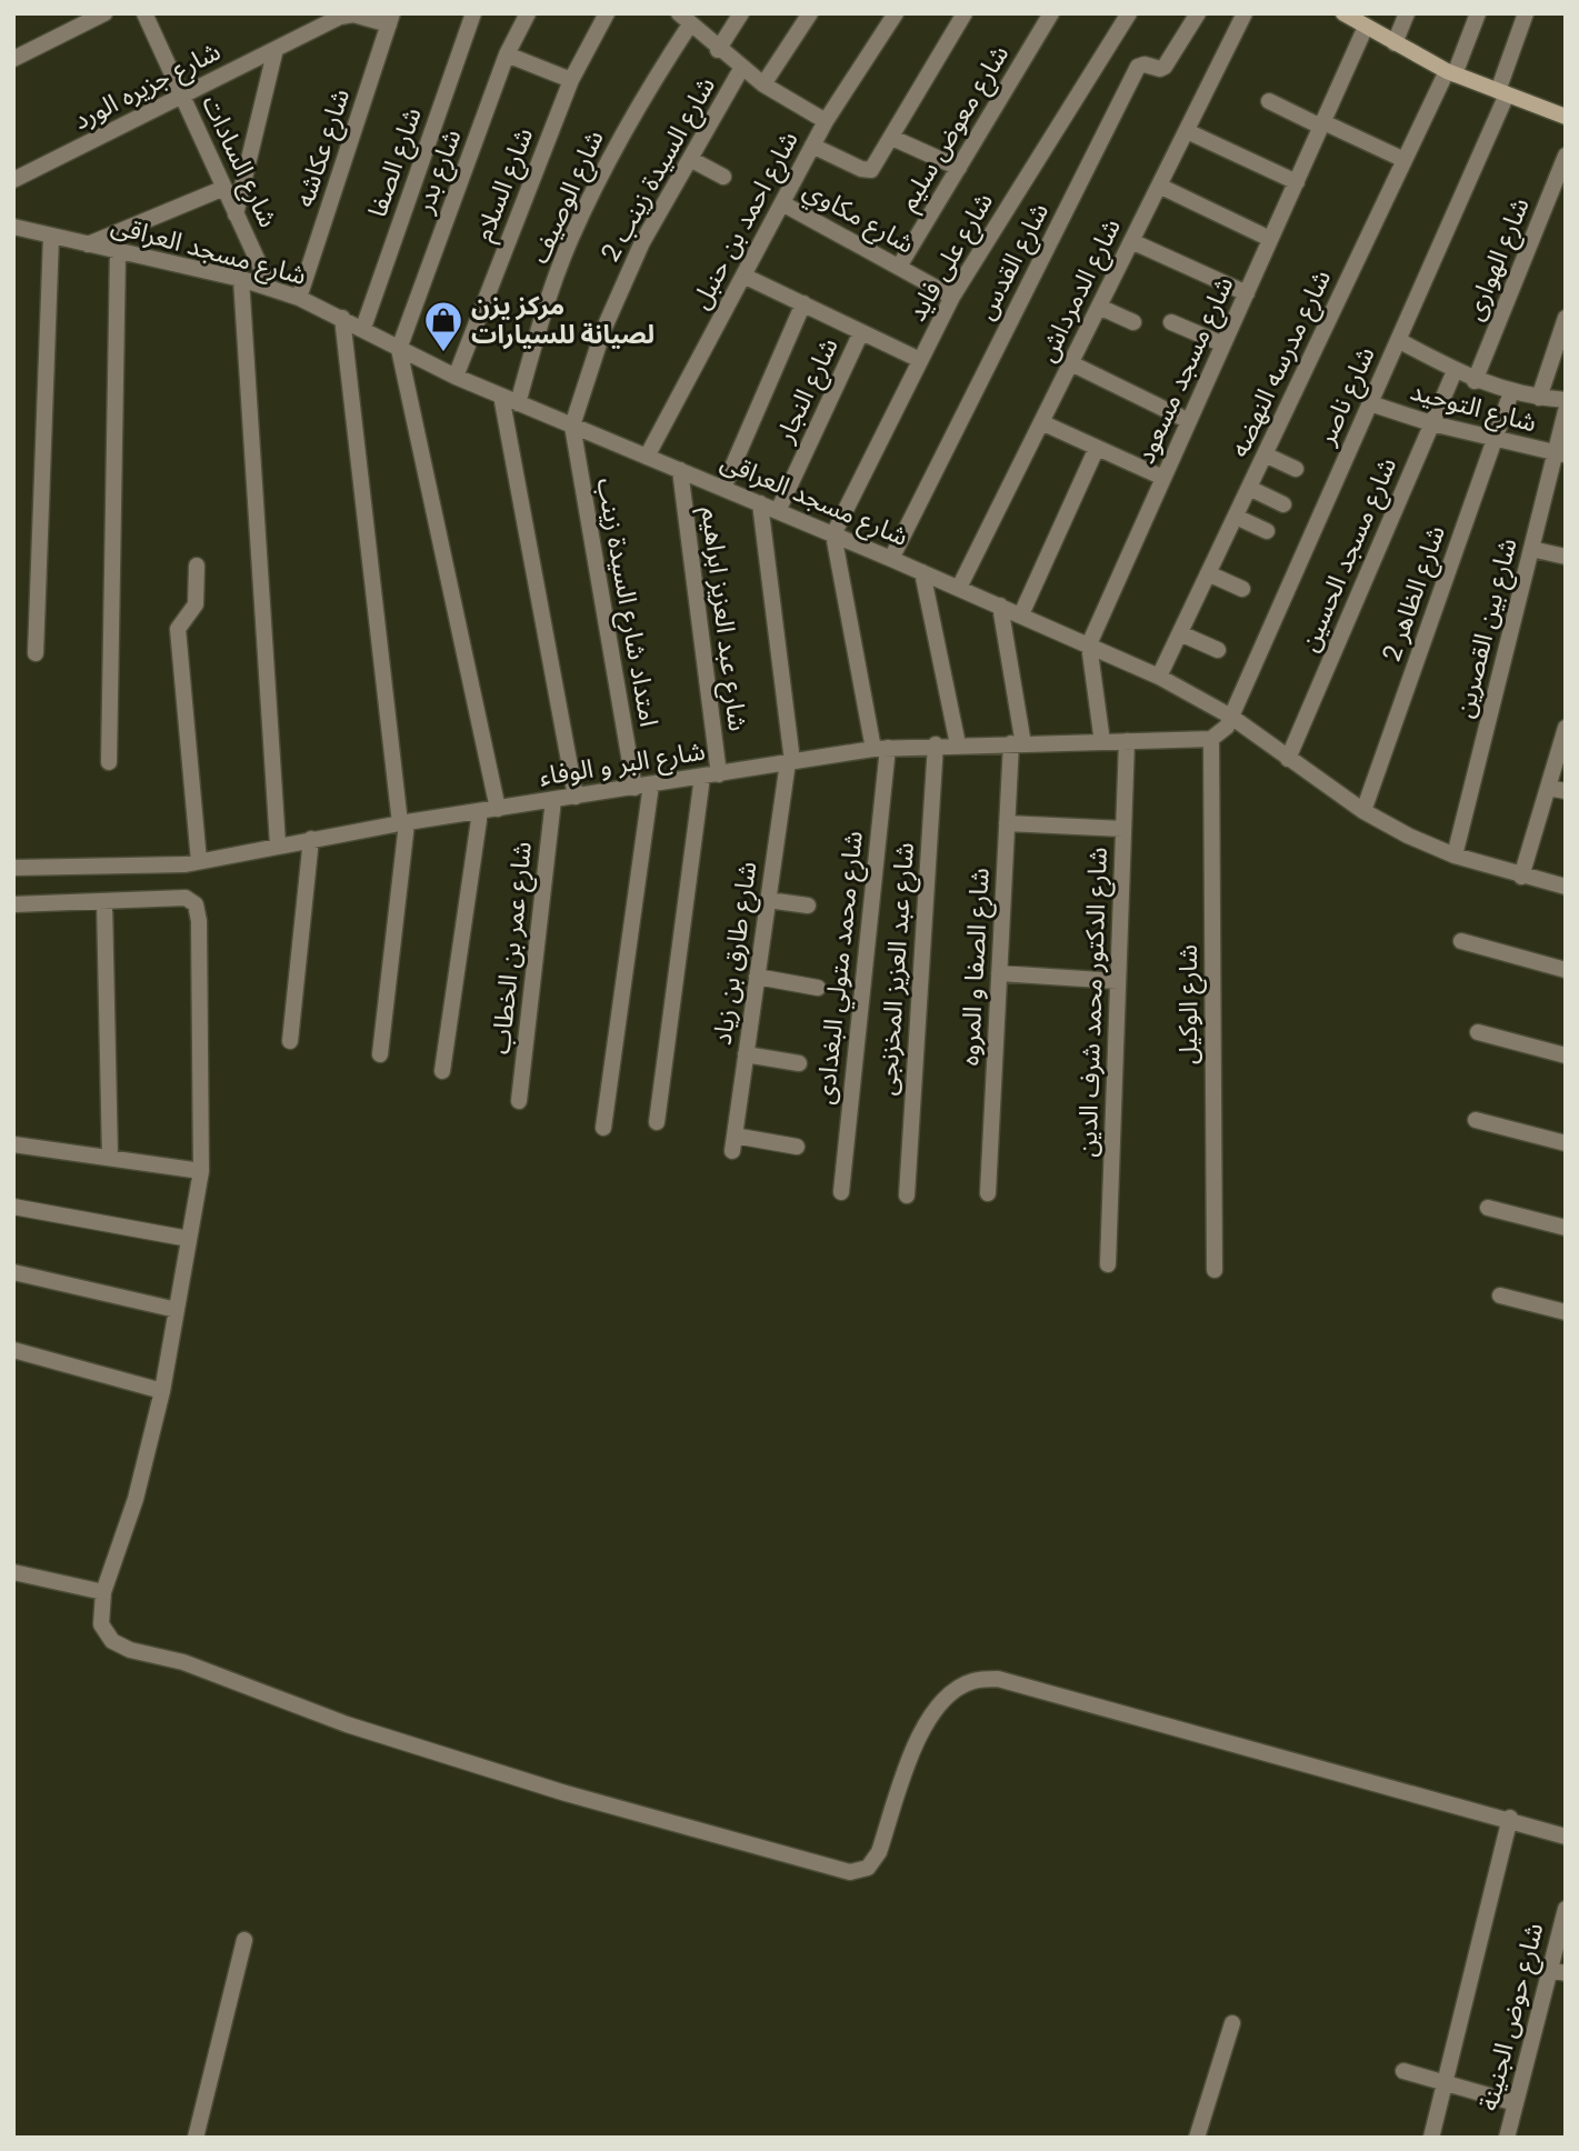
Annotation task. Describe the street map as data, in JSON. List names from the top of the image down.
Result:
{
  "streets": {
    "street": [
      "شارع جزيره الورد",
      "شارع معوض سليم",
      "شارع عكاشه",
      "شارع السادات",
      "شارع الصفا",
      "شارع السيدة زينب 2",
      "شارع بدر",
      "شارع السلام",
      "شارع الوصيف",
      "شارع مكاوي",
      "شارع احمد بن حنبل",
      "شارع مسجد العراقى",
      "شارع على فايد",
      "شارع الهوارى",
      "شارع القدس",
      "شارع الدمرداش",
      "شارع مدرسه النهضه",
      "شارع مسجد مسعود",
      "شارع النجار",
      "شارع ناصر",
      "شارع التوحيد",
      "شارع مسجد الحسين",
      "شارع الظاهر 2",
      "امتداد شارع السيدة زينب",
      "شارع عبد العزيز ابراهيم",
      "شارع بين القصرين",
      "شارع البر و الوفاء",
      "شارع عمر بن الخطاب",
      "شارع طارق بن زياد",
      "شارع الصفا و المروه",
      "شارع محمد متولي البغدادى",
      "شارع عبد العزيز المخزنجى",
      "شارع الدكتور محمد شرف الدين",
      "شارع الوكيل",
      "شارع حوض الجنينة"
    ]
  },
  "crossings": [
    ["شارع جزيره الورد", "شارع عكاشه"],
    ["شارع جزيره الورد", "شارع السادات"],
    ["شارع معوض سليم", "شارع مكاوي"],
    ["شارع عكاشه", "شارع مسجد العراقى"],
    ["شارع السادات", "شارع مسجد العراقى"],
    ["شارع الصفا", "شارع مسجد العراقى"],
    ["شارع السيدة زينب 2", "شارع مسجد العراقى"],
    ["شارع السيدة زينب 2", "امتداد شارع السيدة زينب"],
    ["شارع بدر", "شارع مسجد العراقى"],
    ["شارع السلام", "شارع مسجد العراقى"],
    ["شارع الوصيف", "شارع مسجد العراقى"],
    ["شارع مكاوي", "شارع احمد بن حنبل"],
    ["شارع مكاوي", "شارع على فايد"],
    ["شارع احمد بن حنبل", "شارع مسجد العراقى"],
    ["شارع مسجد العراقى", "شارع على فايد"],
    ["شارع مسجد العراقى", "شارع القدس"],
    ["شارع مسجد العراقى", "شارع الدمرداش"],
    ["شارع مسجد العراقى", "شارع مدرسه النهضه"],
    ["شارع مسجد العراقى", "شارع مسجد مسعود"],
    ["شارع مسجد العراقى", "شارع النجار"],
    ["شارع مسجد العراقى", "شارع ناصر"],
    ["شارع مسجد العراقى", "شارع مسجد الحسين"],
    ["شارع مسجد العراقى", "شارع الظاهر 2"],
    ["شارع مسجد العراقى", "امتداد شارع السيدة زينب"],
    ["شارع مسجد العراقى", "شارع عبد العزيز ابراهيم"],
    ["شارع مسجد العراقى", "شارع بين القصرين"],
    ["شارع مسجد العراقى", "شارع طارق بن زياد"],
    ["شارع مسجد العراقى", "شارع الصفا و المروه"],
    ["شارع مسجد العراقى", "شارع محمد متولي البغدادى"],
    ["شارع على فايد", "شارع محمد متولي البغدادى"],
    ["شارع ناصر", "شارع التوحيد"],
    ["شارع التوحيد", "شارع مسجد الحسين"],
    ["شارع التوحيد", "شارع الظاهر 2"],
    ["شارع التوحيد", "شارع بين القصرين"],
    ["امتداد شارع السيدة زينب", "شارع البر و الوفاء"],
    ["شارع عبد العزيز ابراهيم", "شارع البر و الوفاء"],
    ["شارع البر و الوفاء", "شارع عمر بن الخطاب"],
    ["شارع البر و الوفاء", "شارع طارق بن زياد"],
    ["شارع البر و الوفاء", "شارع الصفا و المروه"],
    ["شارع البر و الوفاء", "شارع محمد متولي البغدادى"],
    ["شارع البر و الوفاء", "شارع عبد العزيز المخزنجى"],
    ["شارع البر و الوفاء", "شارع الدكتور محمد شرف الدين"],
    ["شارع البر و الوفاء", "شارع الوكيل"]
  ],
  "places": {
    "shop": ["مركز يزن لصيانة للسيارات"]
  }
}
